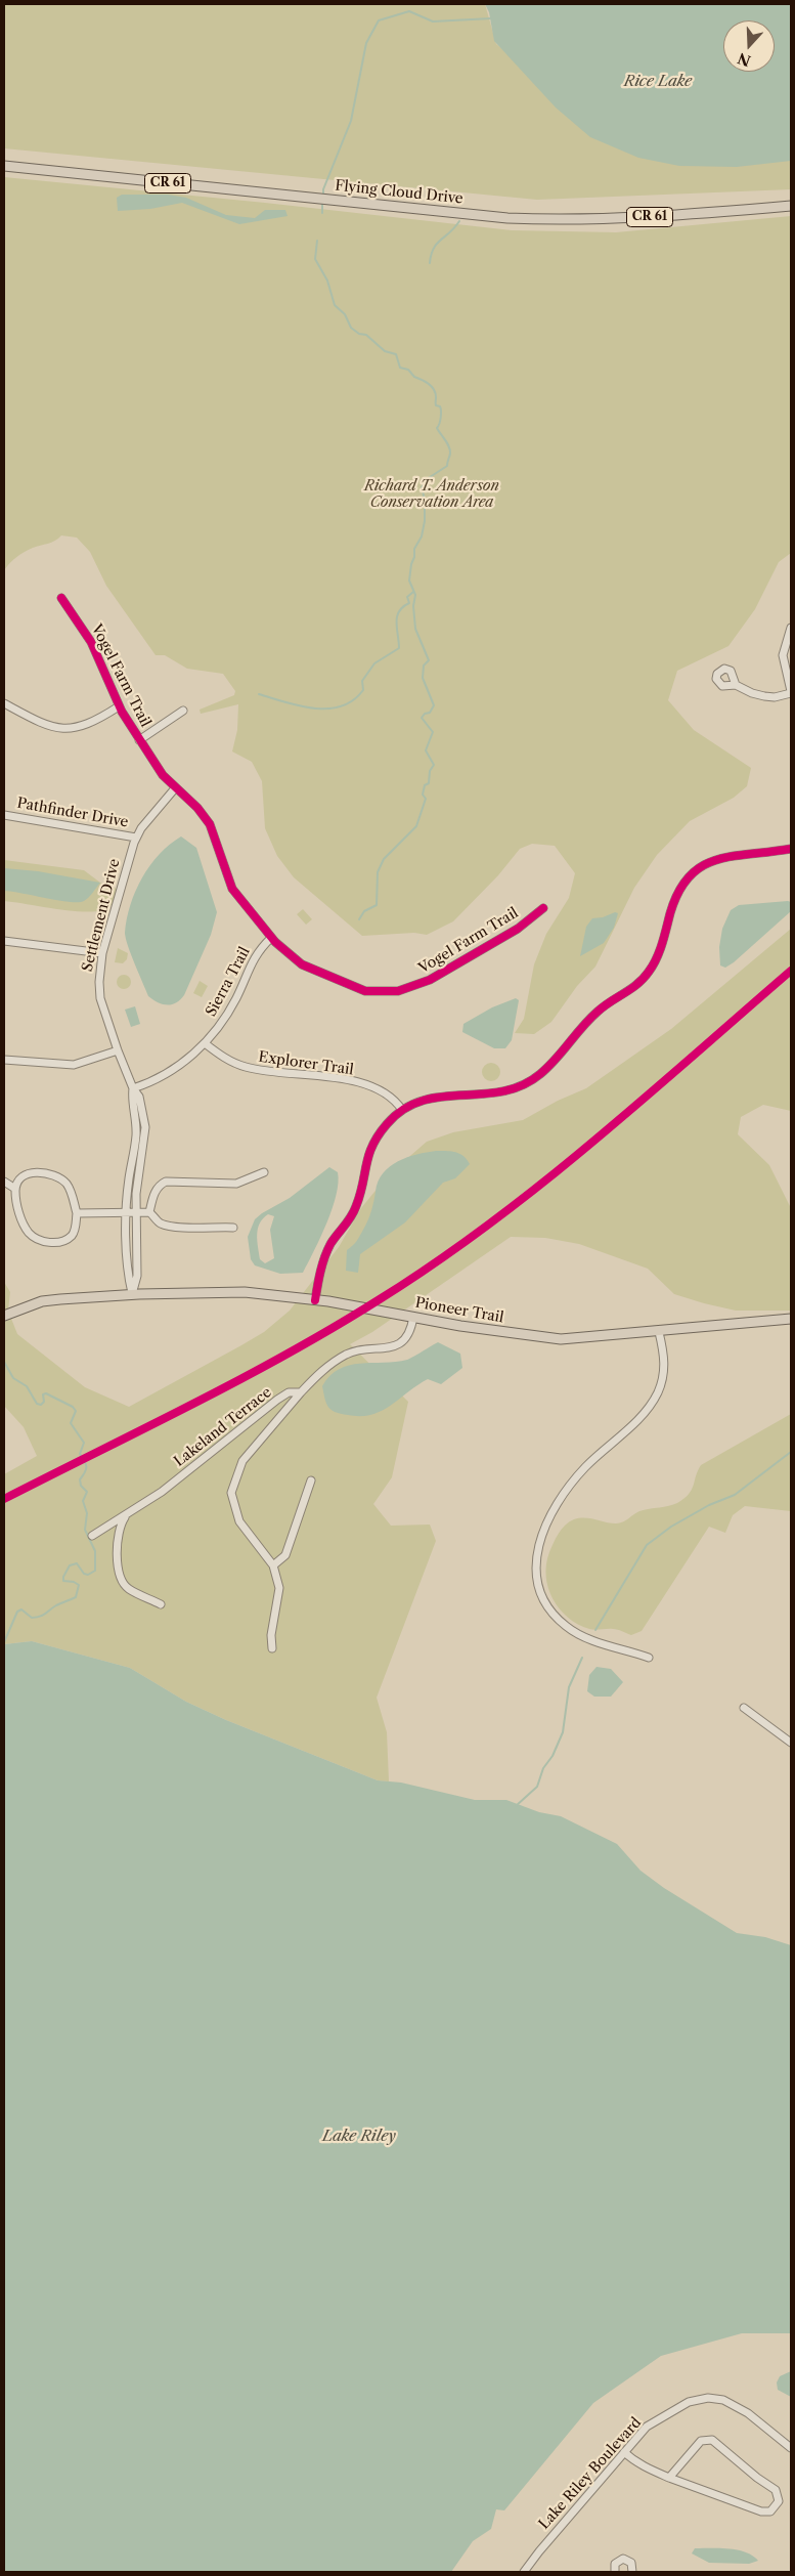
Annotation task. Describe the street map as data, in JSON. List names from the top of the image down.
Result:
{
  "streets": {
    "main road": ["CR 61", "Flying Cloud Drive", "Pioneer Trail"],
    "street": [
      "Vogel Farm Trail",
      "Pathfinder Drive",
      "Settlement Drive",
      "Sierra Trail",
      "Explorer Trail",
      "Lakeland Terrace",
      "Lake Riley Boulevard"
    ]
  },
  "crossings": [
    ["Vogel Farm Trail", "Settlement Drive"],
    ["Vogel Farm Trail", "Sierra Trail"],
    ["Pathfinder Drive", "Settlement Drive"],
    ["Settlement Drive", "Sierra Trail"],
    ["Settlement Drive", "Pioneer Trail"],
    ["Sierra Trail", "Explorer Trail"],
    ["Pioneer Trail", "Lakeland Terrace"]
  ],
  "water": ["Rice Lake", "Lake Riley"],
  "parks": ["Richard T. Anderson Conservation Area"],
  "north": "bottom"
}
